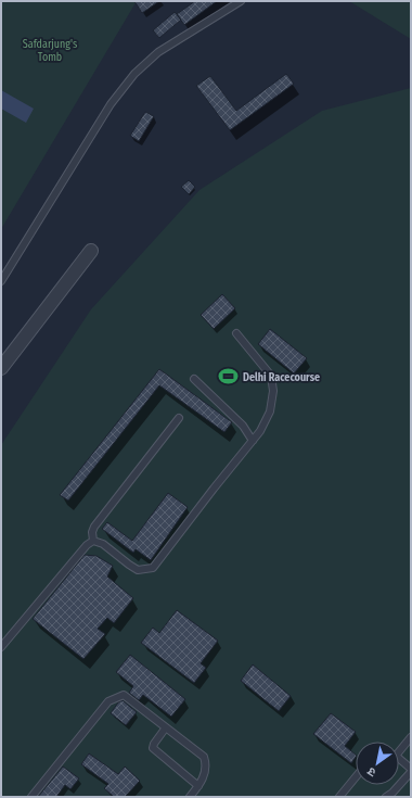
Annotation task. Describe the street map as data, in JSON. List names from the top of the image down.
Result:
{
  "parks": ["Safdarjung's Tomb"],
  "places": {
    "sports": ["Delhi Racecourse"]
  },
  "north": "bottom left"
}
